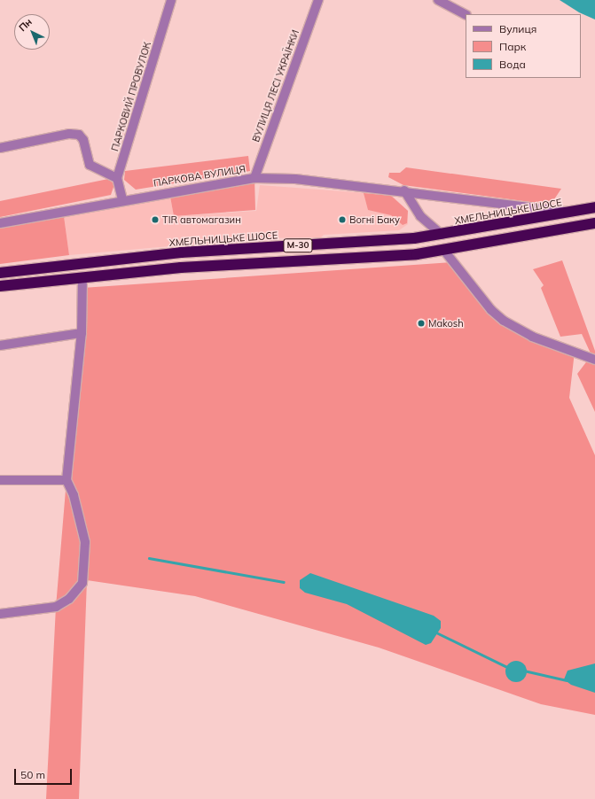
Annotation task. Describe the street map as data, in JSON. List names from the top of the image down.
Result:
{
  "streets": {
    "highway": ["ХМЕЛЬНИЦЬКЕ ШОСЕ", "М-30"],
    "street": ["ВУЛИЦЯ ЛЕСІ УКРАЇНКИ", "ПАРКОВИЙ ПРОВУЛОК", "ПАРКОВА ВУЛИЦЯ"]
  },
  "crossings": [
    ["ВУЛИЦЯ ЛЕСІ УКРАЇНКИ", "ПАРКОВА ВУЛИЦЯ"],
    ["ПАРКОВА ВУЛИЦЯ", "ХМЕЛЬНИЦЬКЕ ШОСЕ"]
  ],
  "places": ["TIR автомагазин", "Вогні Баку", "Makosh"],
  "legend": ["Вулиця", "Парк", "Вода"],
  "scale_bar": "50 m",
  "north": "top left"
}
